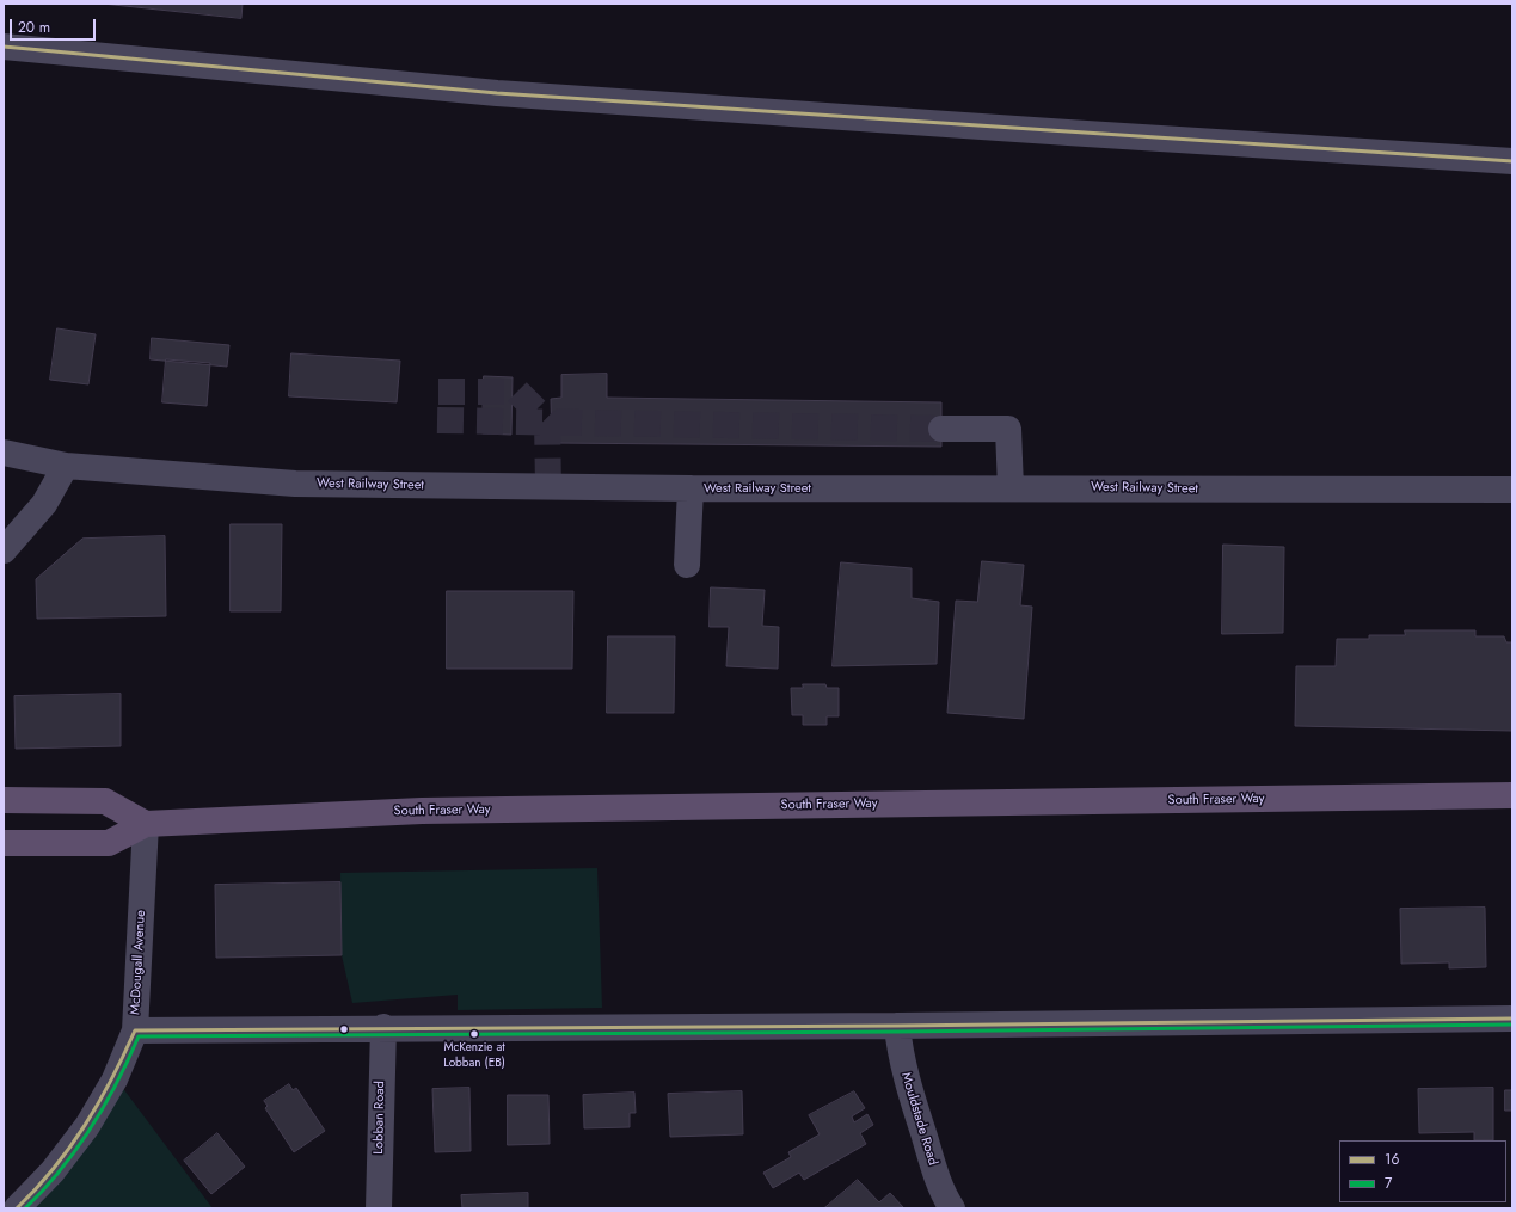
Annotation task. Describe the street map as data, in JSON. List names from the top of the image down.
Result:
{
  "streets": {
    "main road": ["South Fraser Way"],
    "street": [
      "West Railway Street",
      "McDougall Avenue",
      "Lobban Road",
      "Mouldstade Road"
    ]
  },
  "crossings": [
    ["South Fraser Way", "McDougall Avenue"]
  ],
  "places": ["McKenzie at Lobban (EB)"],
  "lines": ["transit line 16", "transit line 7"],
  "legend": ["16", "7"],
  "scale_bar": "20 m"
}
